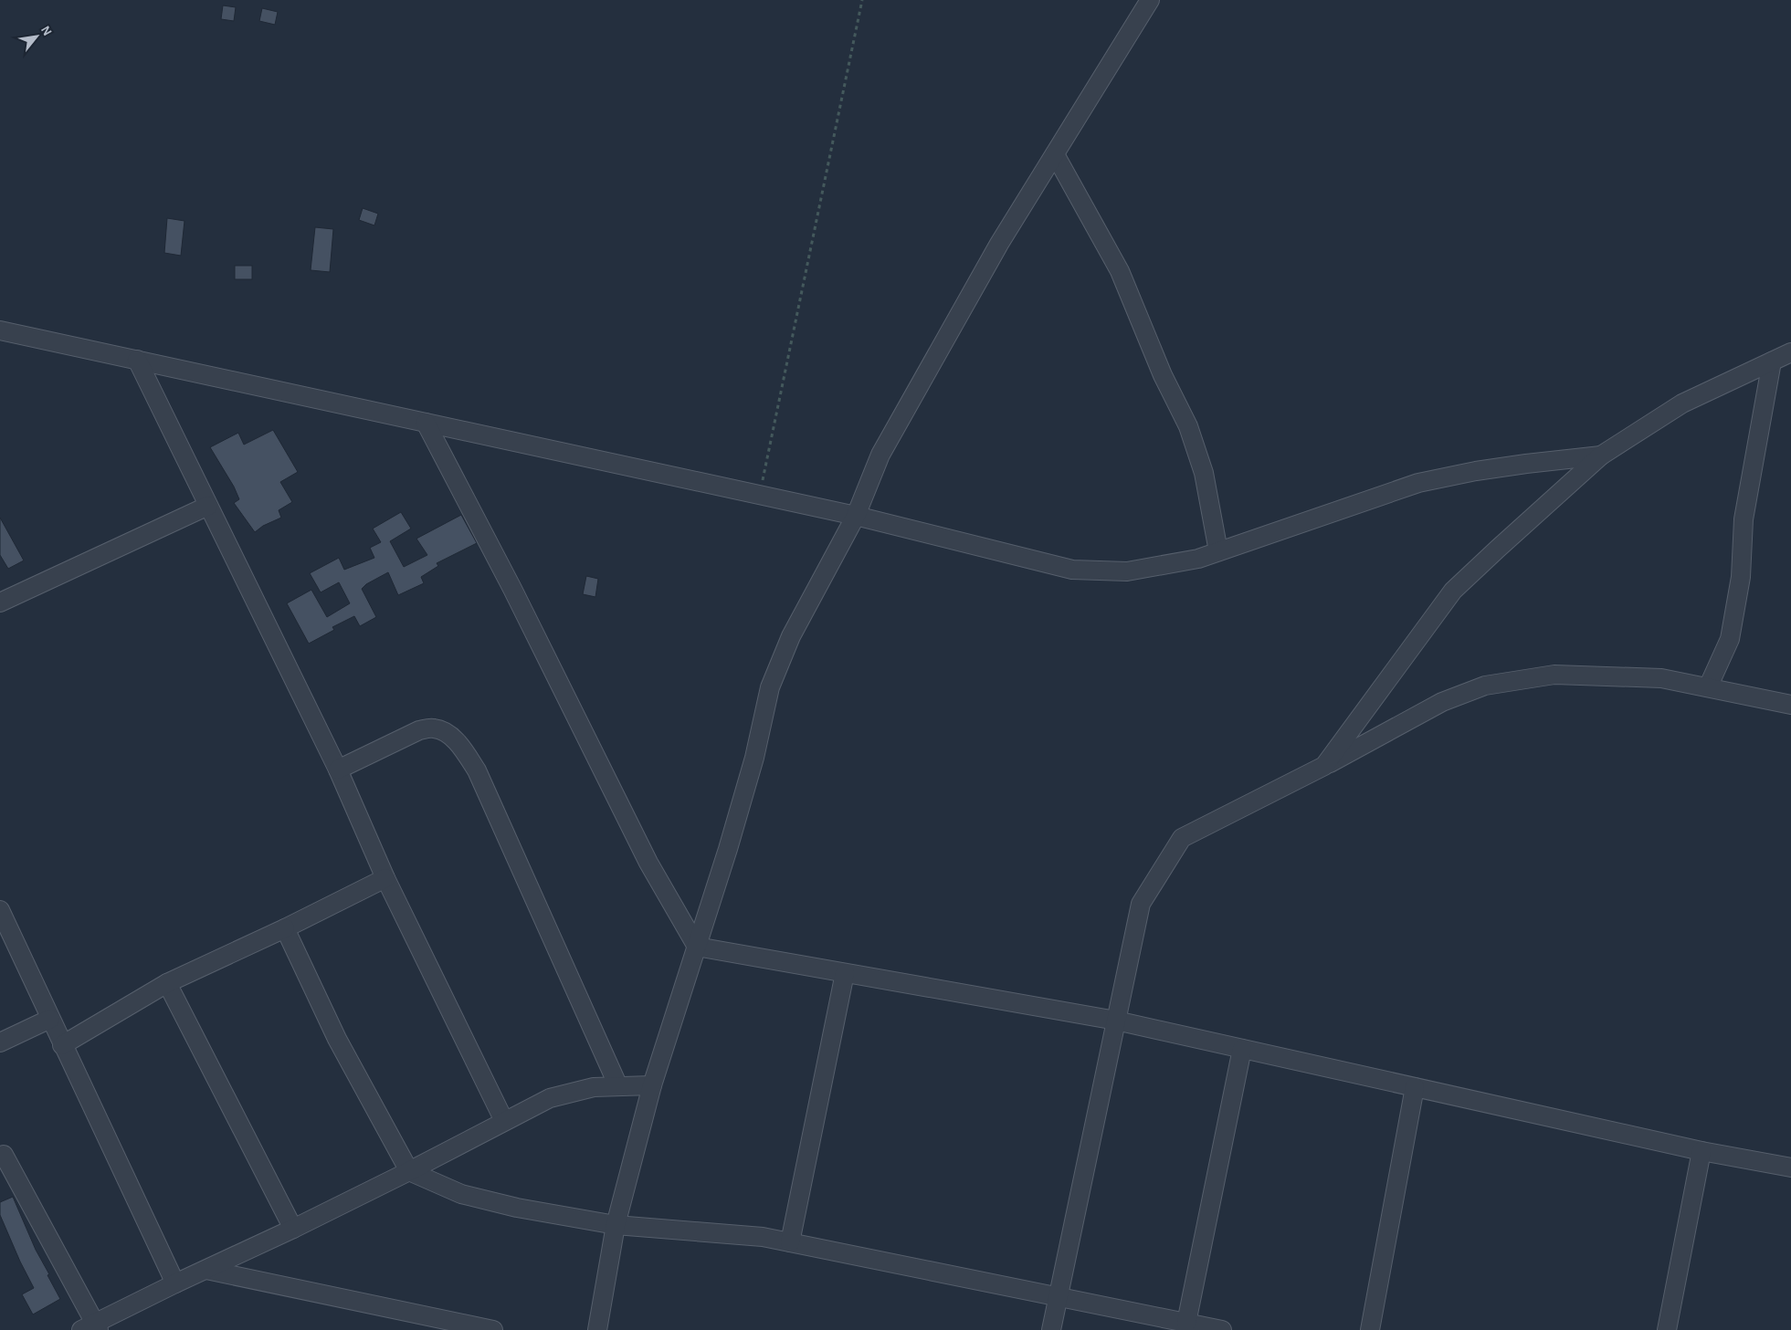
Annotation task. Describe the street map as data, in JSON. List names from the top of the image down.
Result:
{
  "north": "top right"
}
